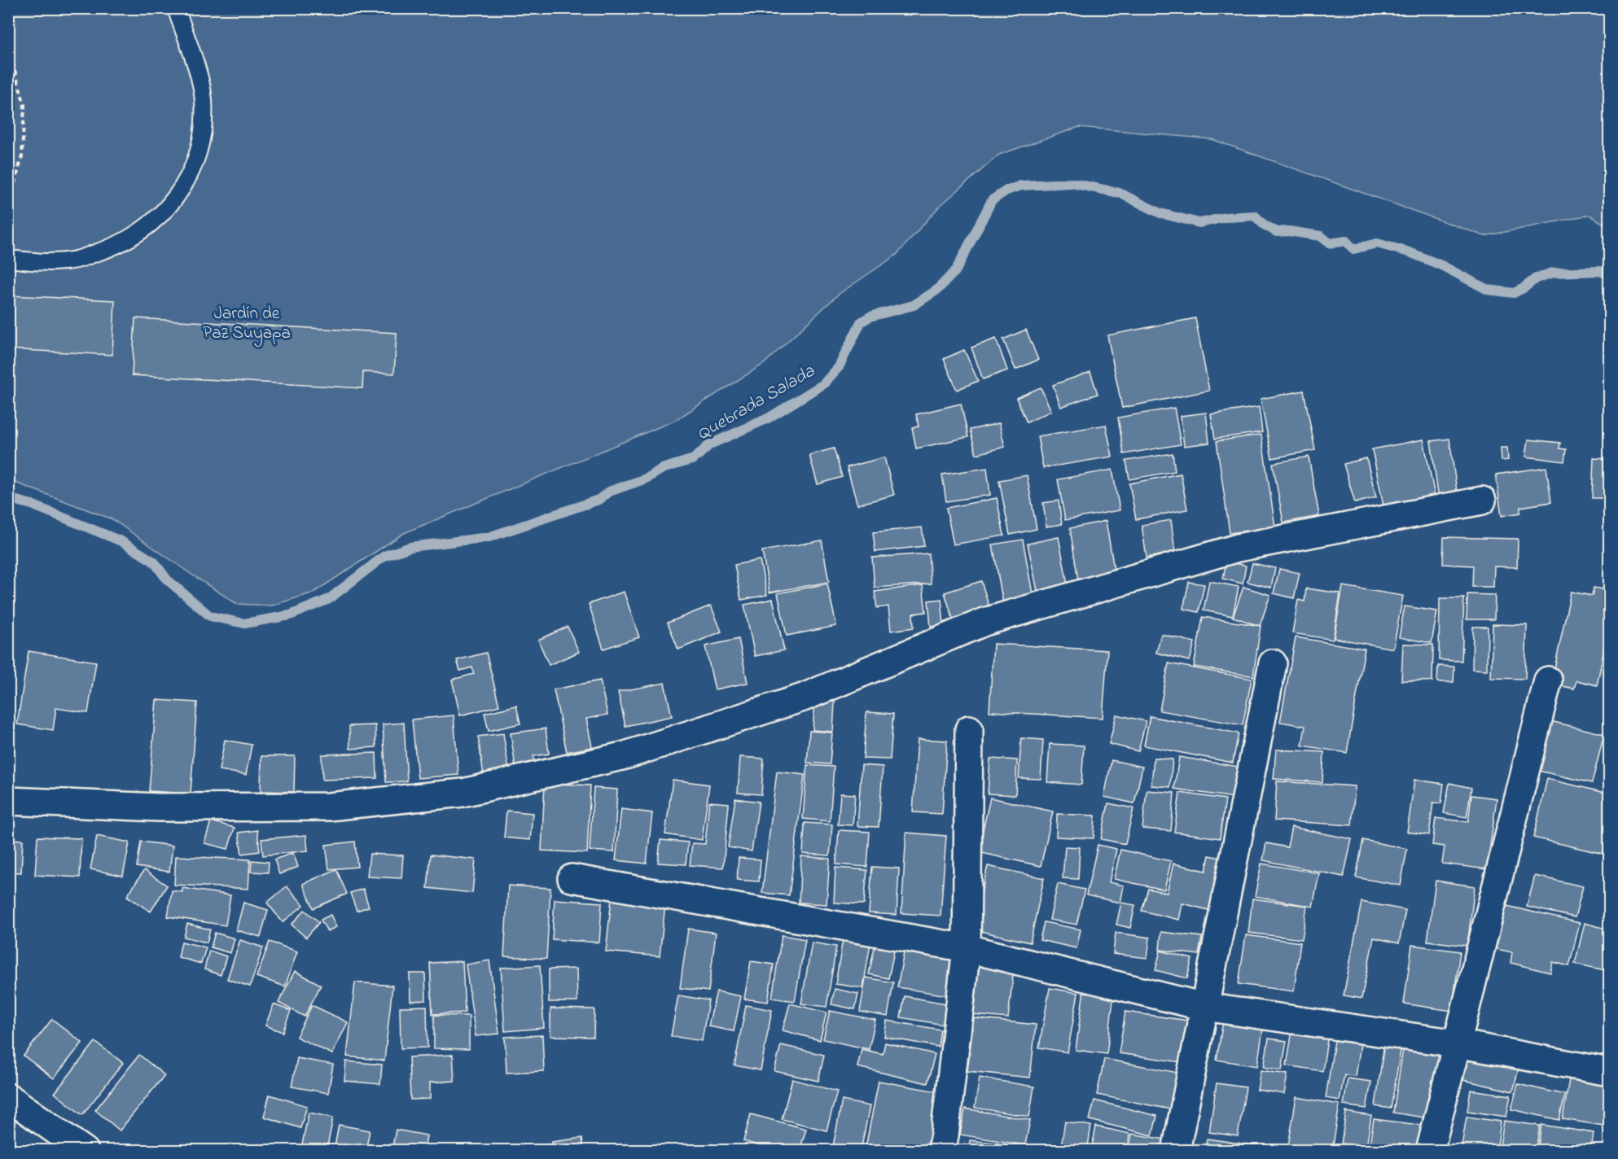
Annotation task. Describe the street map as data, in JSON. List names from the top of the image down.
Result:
{
  "water": ["Quebrada Salada"],
  "parks": ["Jardín de Paz Suyapa"]
}
